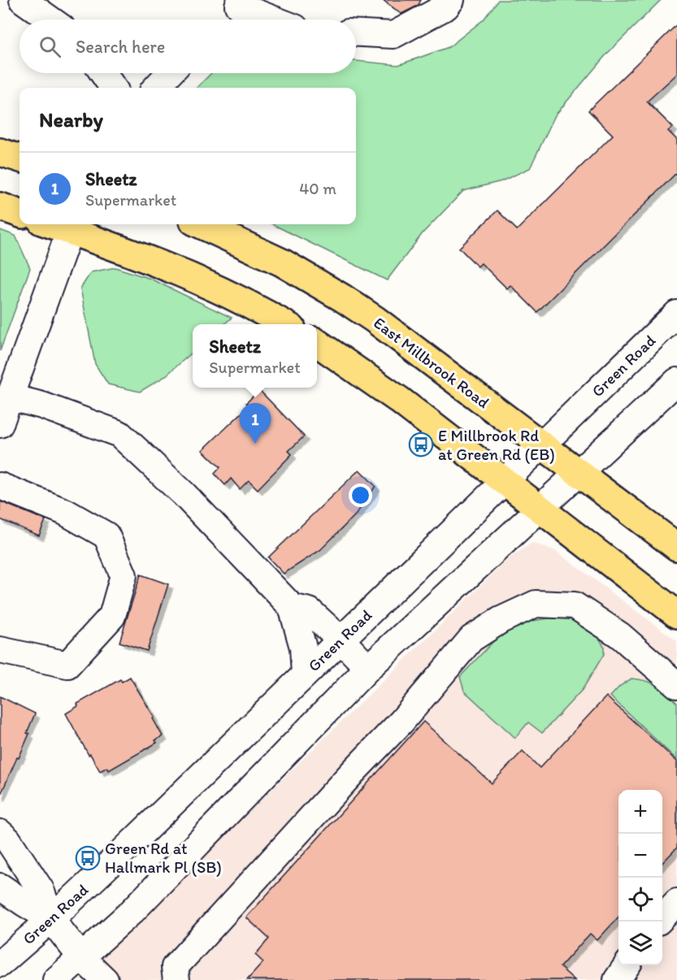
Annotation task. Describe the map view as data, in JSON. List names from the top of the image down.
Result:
{
  "streets": {
    "main road": ["East Millbrook Road"],
    "street": ["Green Road"]
  },
  "crossings": [
    ["East Millbrook Road", "Green Road"]
  ],
  "places": {
    "bus stop": ["E Millbrook Rd at Green Rd (EB)", "Green Rd at Hallmark Pl (SB)"]
  },
  "page": {
    "search": "Search here",
    "heading": "Nearby",
    "list": [
      {
        "mark": "1",
        "name": "Sheetz",
        "note": "Supermarket",
        "value": "40 m"
      }
    ],
    "popup": ["Sheetz", "Supermarket"],
    "pins": "1",
    "map_buttons": ["+", "−"]
  }
}
